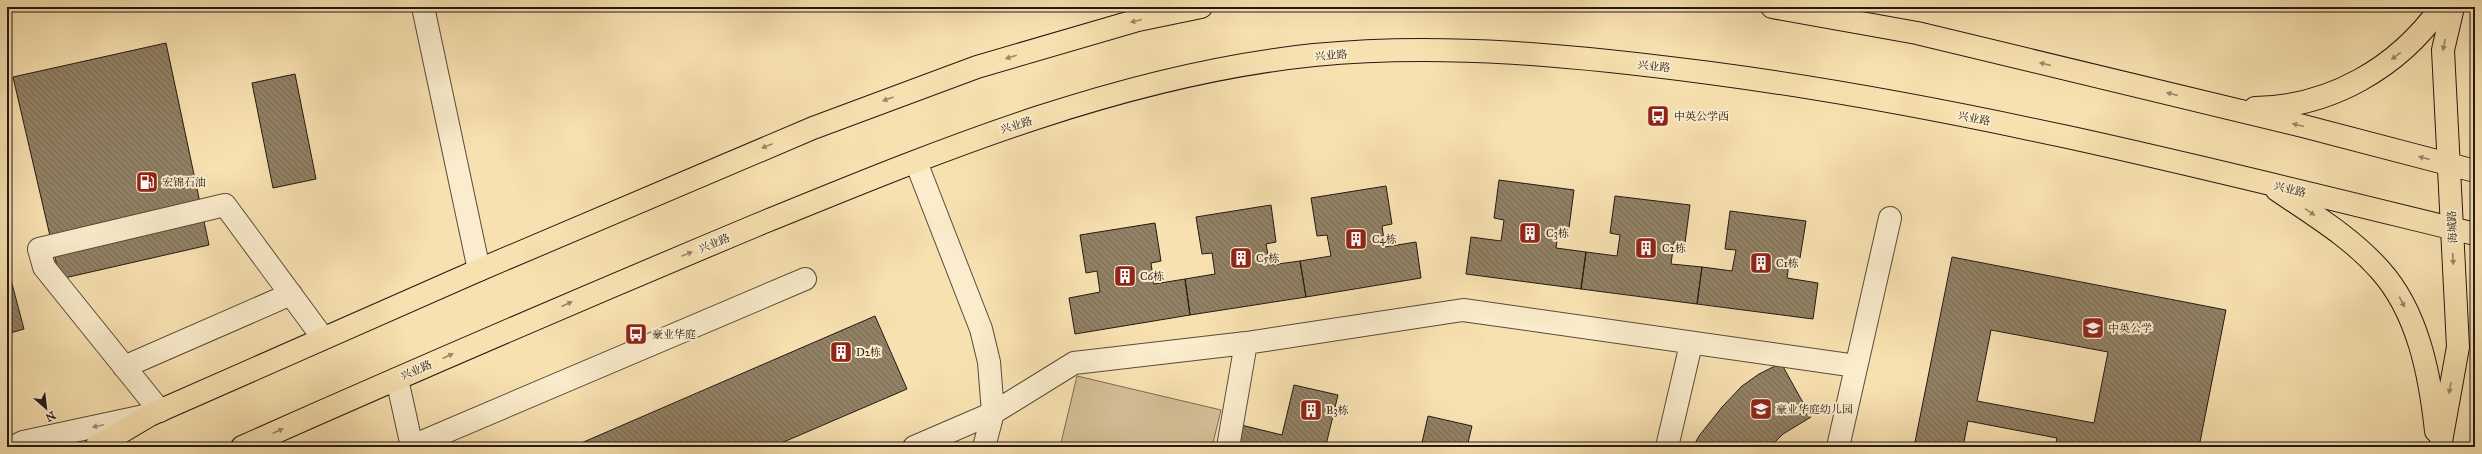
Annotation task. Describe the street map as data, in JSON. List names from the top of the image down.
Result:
{
  "streets": {
    "main road": ["兴业路", "海城路"]
  },
  "crossings": [
    ["兴业路", "海城路"]
  ],
  "one_way": ["海城路"],
  "places": {
    "bus stop": ["中英公学西", "豪业华庭"],
    "fuel station": ["宏锦石油"],
    "building": [
      "C3栋",
      "C4栋",
      "C2栋",
      "C5栋",
      "C1栋",
      "C6栋",
      "D2栋",
      "B3栋"
    ],
    "school or university": ["中英公学", "豪业华庭幼儿园"]
  },
  "north": "bottom right"
}
